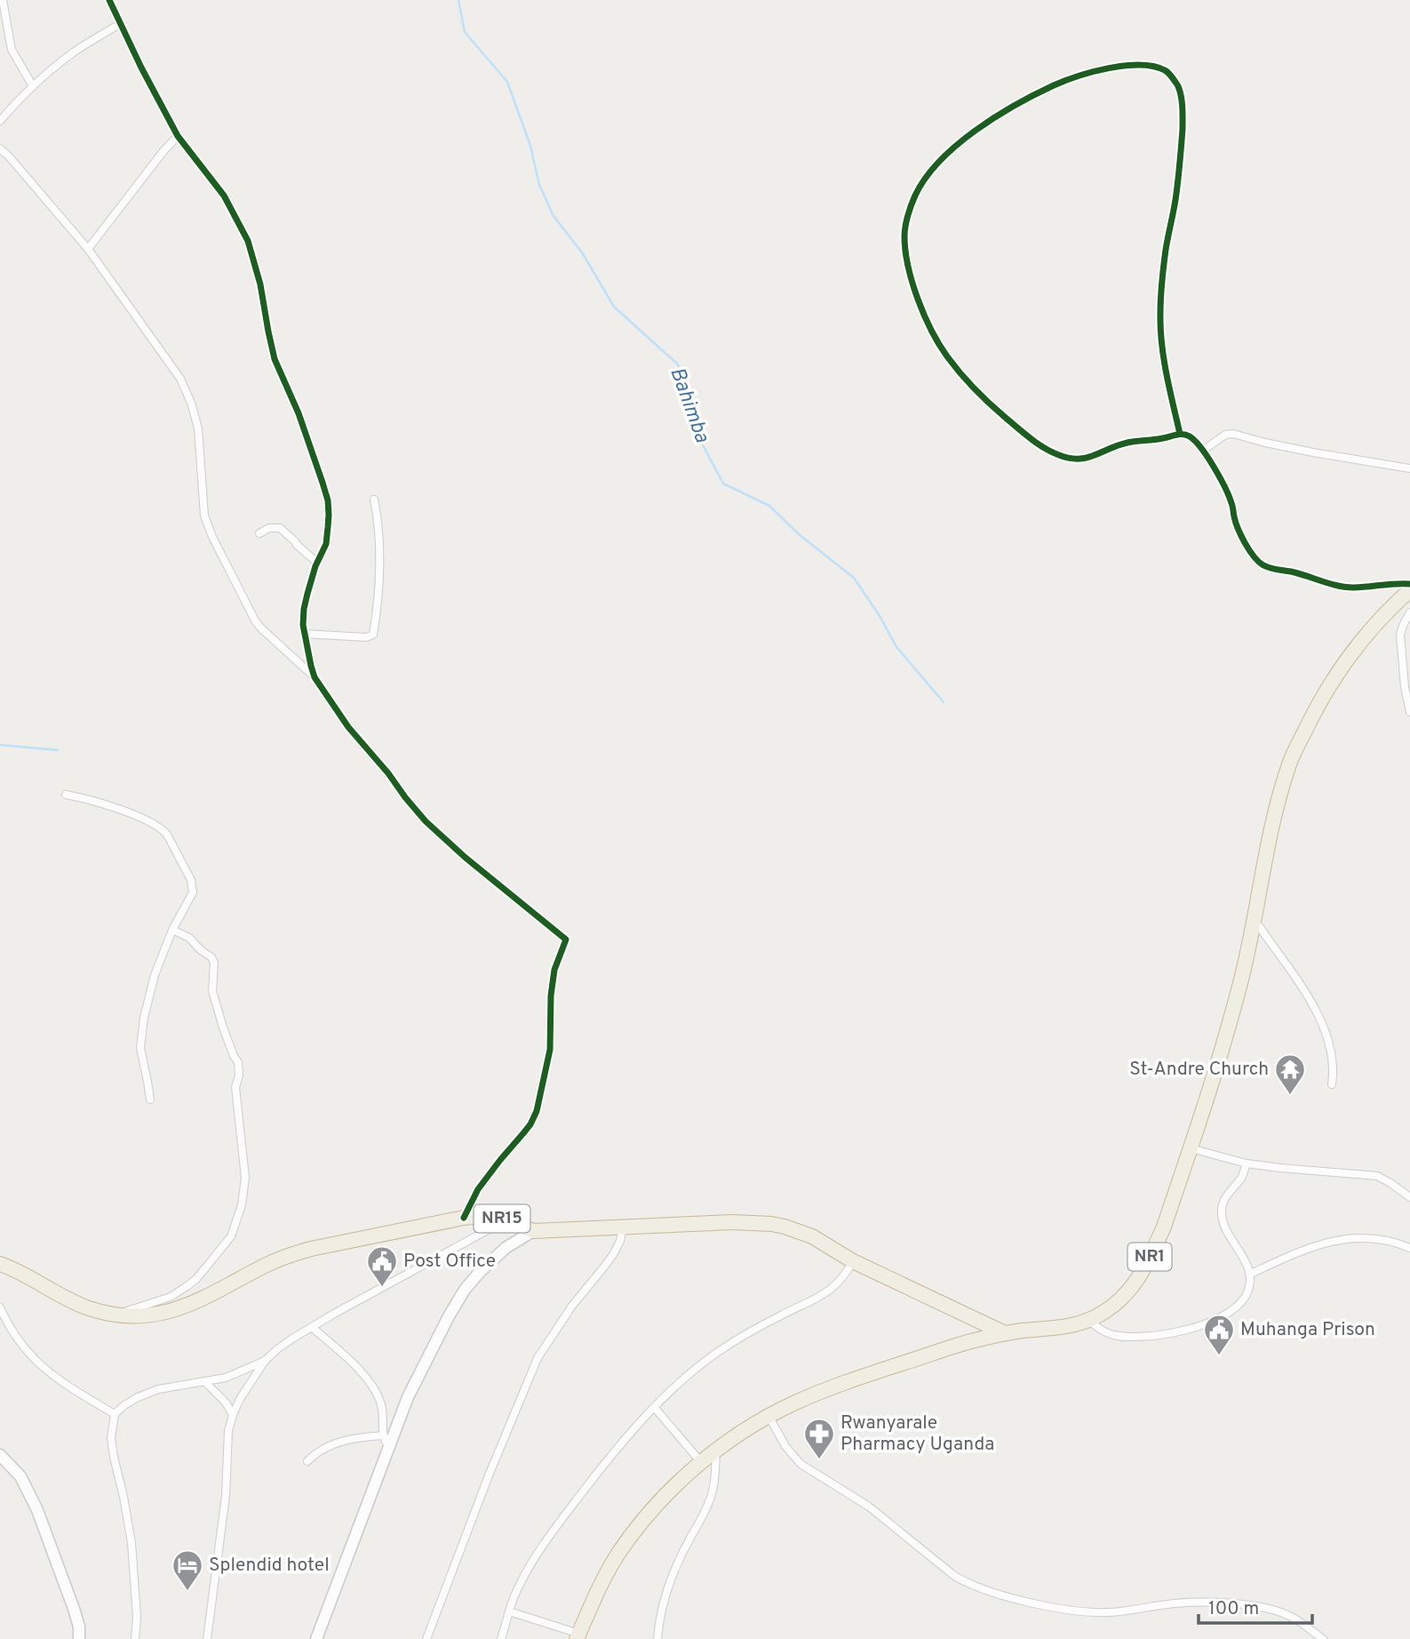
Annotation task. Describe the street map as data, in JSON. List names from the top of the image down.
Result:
{
  "streets": {
    "highway": ["NR15", "NR1"]
  },
  "crossings": [
    ["NR15", "NR1"]
  ],
  "water": ["Bahimba"],
  "places": {
    "temple": ["St-Andre Church"],
    "public building": ["Post Office", "Muhanga Prison"],
    "pharmacy": ["Rwanyarale Pharmacy Uganda"],
    "hotel": ["Splendid hotel"]
  },
  "scale_bar": "100 m"
}
